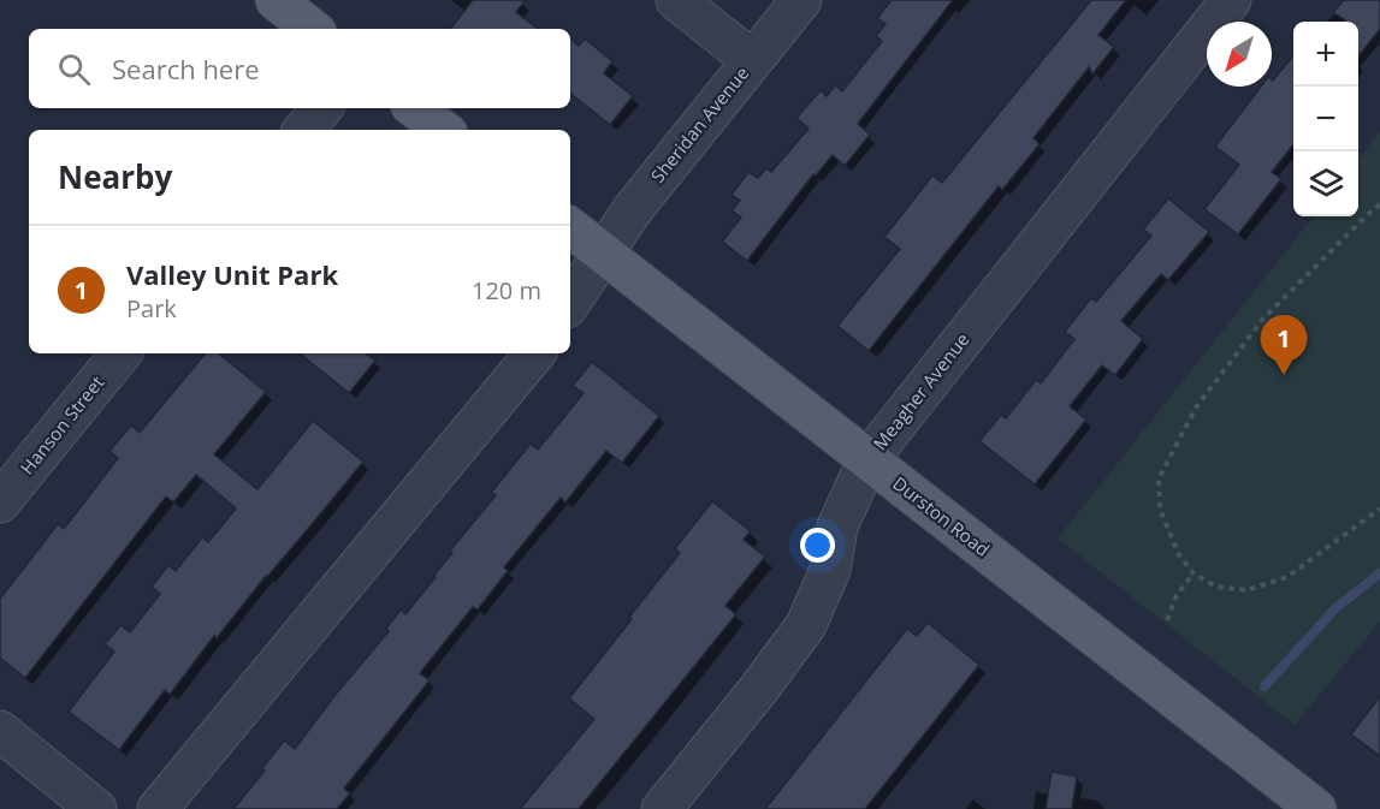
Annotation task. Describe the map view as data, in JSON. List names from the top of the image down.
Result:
{
  "streets": {
    "main road": ["Durston Road"],
    "street": ["Sheridan Avenue", "Meagher Avenue", "Hanson Street"]
  },
  "crossings": [
    ["Sheridan Avenue", "Durston Road"],
    ["Meagher Avenue", "Durston Road"]
  ],
  "north": "bottom left",
  "page": {
    "map_buttons": ["+", "−"],
    "search": "Search here",
    "heading": "Nearby",
    "list": [
      {
        "mark": "1",
        "name": "Valley Unit Park",
        "note": "Park",
        "value": "120 m"
      }
    ],
    "pins": "1"
  }
}
